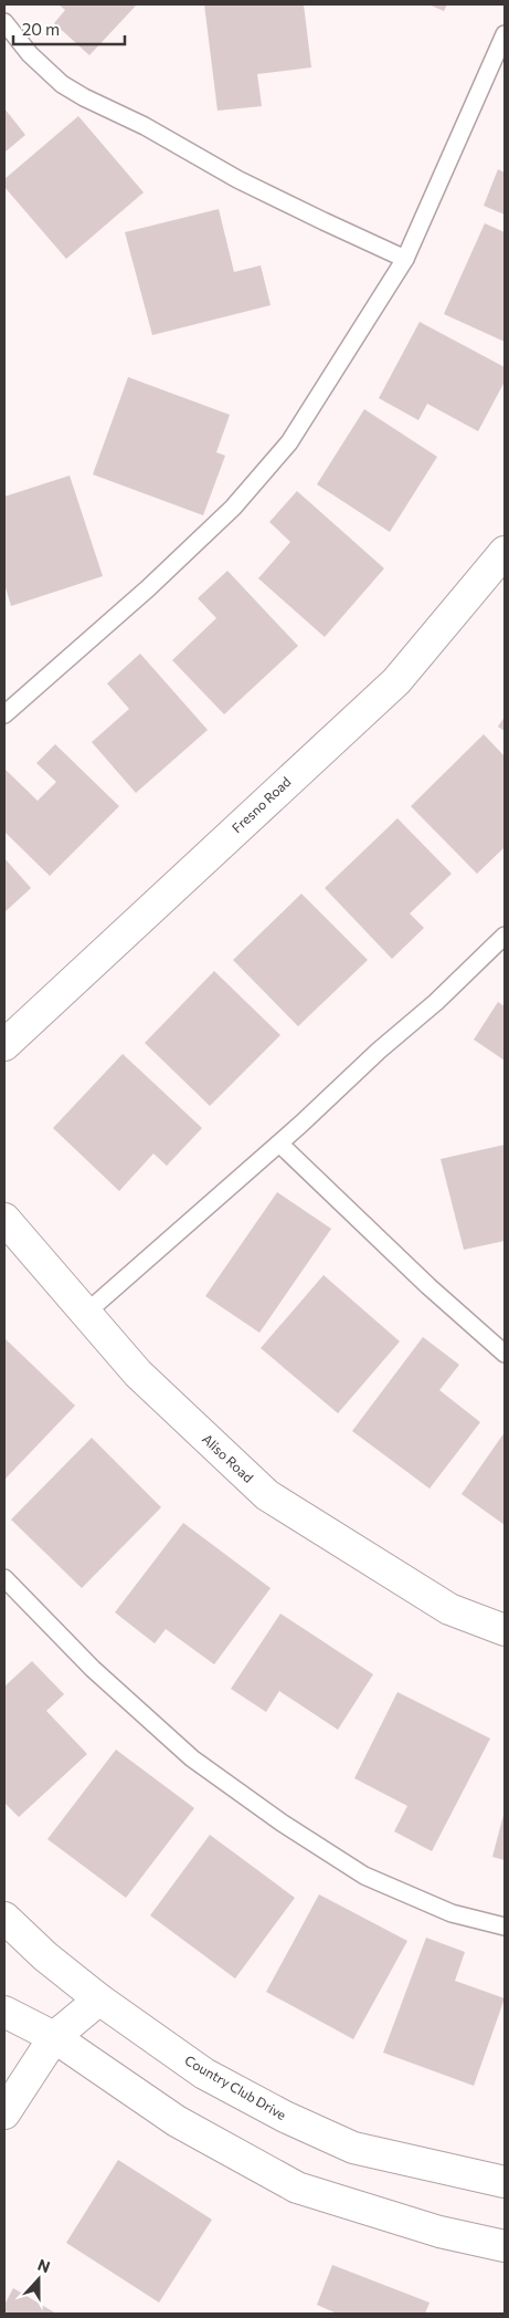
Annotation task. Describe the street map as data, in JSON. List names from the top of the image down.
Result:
{
  "streets": {
    "street": ["Fresno Road", "Aliso Road", "Country Club Drive"]
  },
  "scale_bar": "20 m",
  "north": "top"
}
